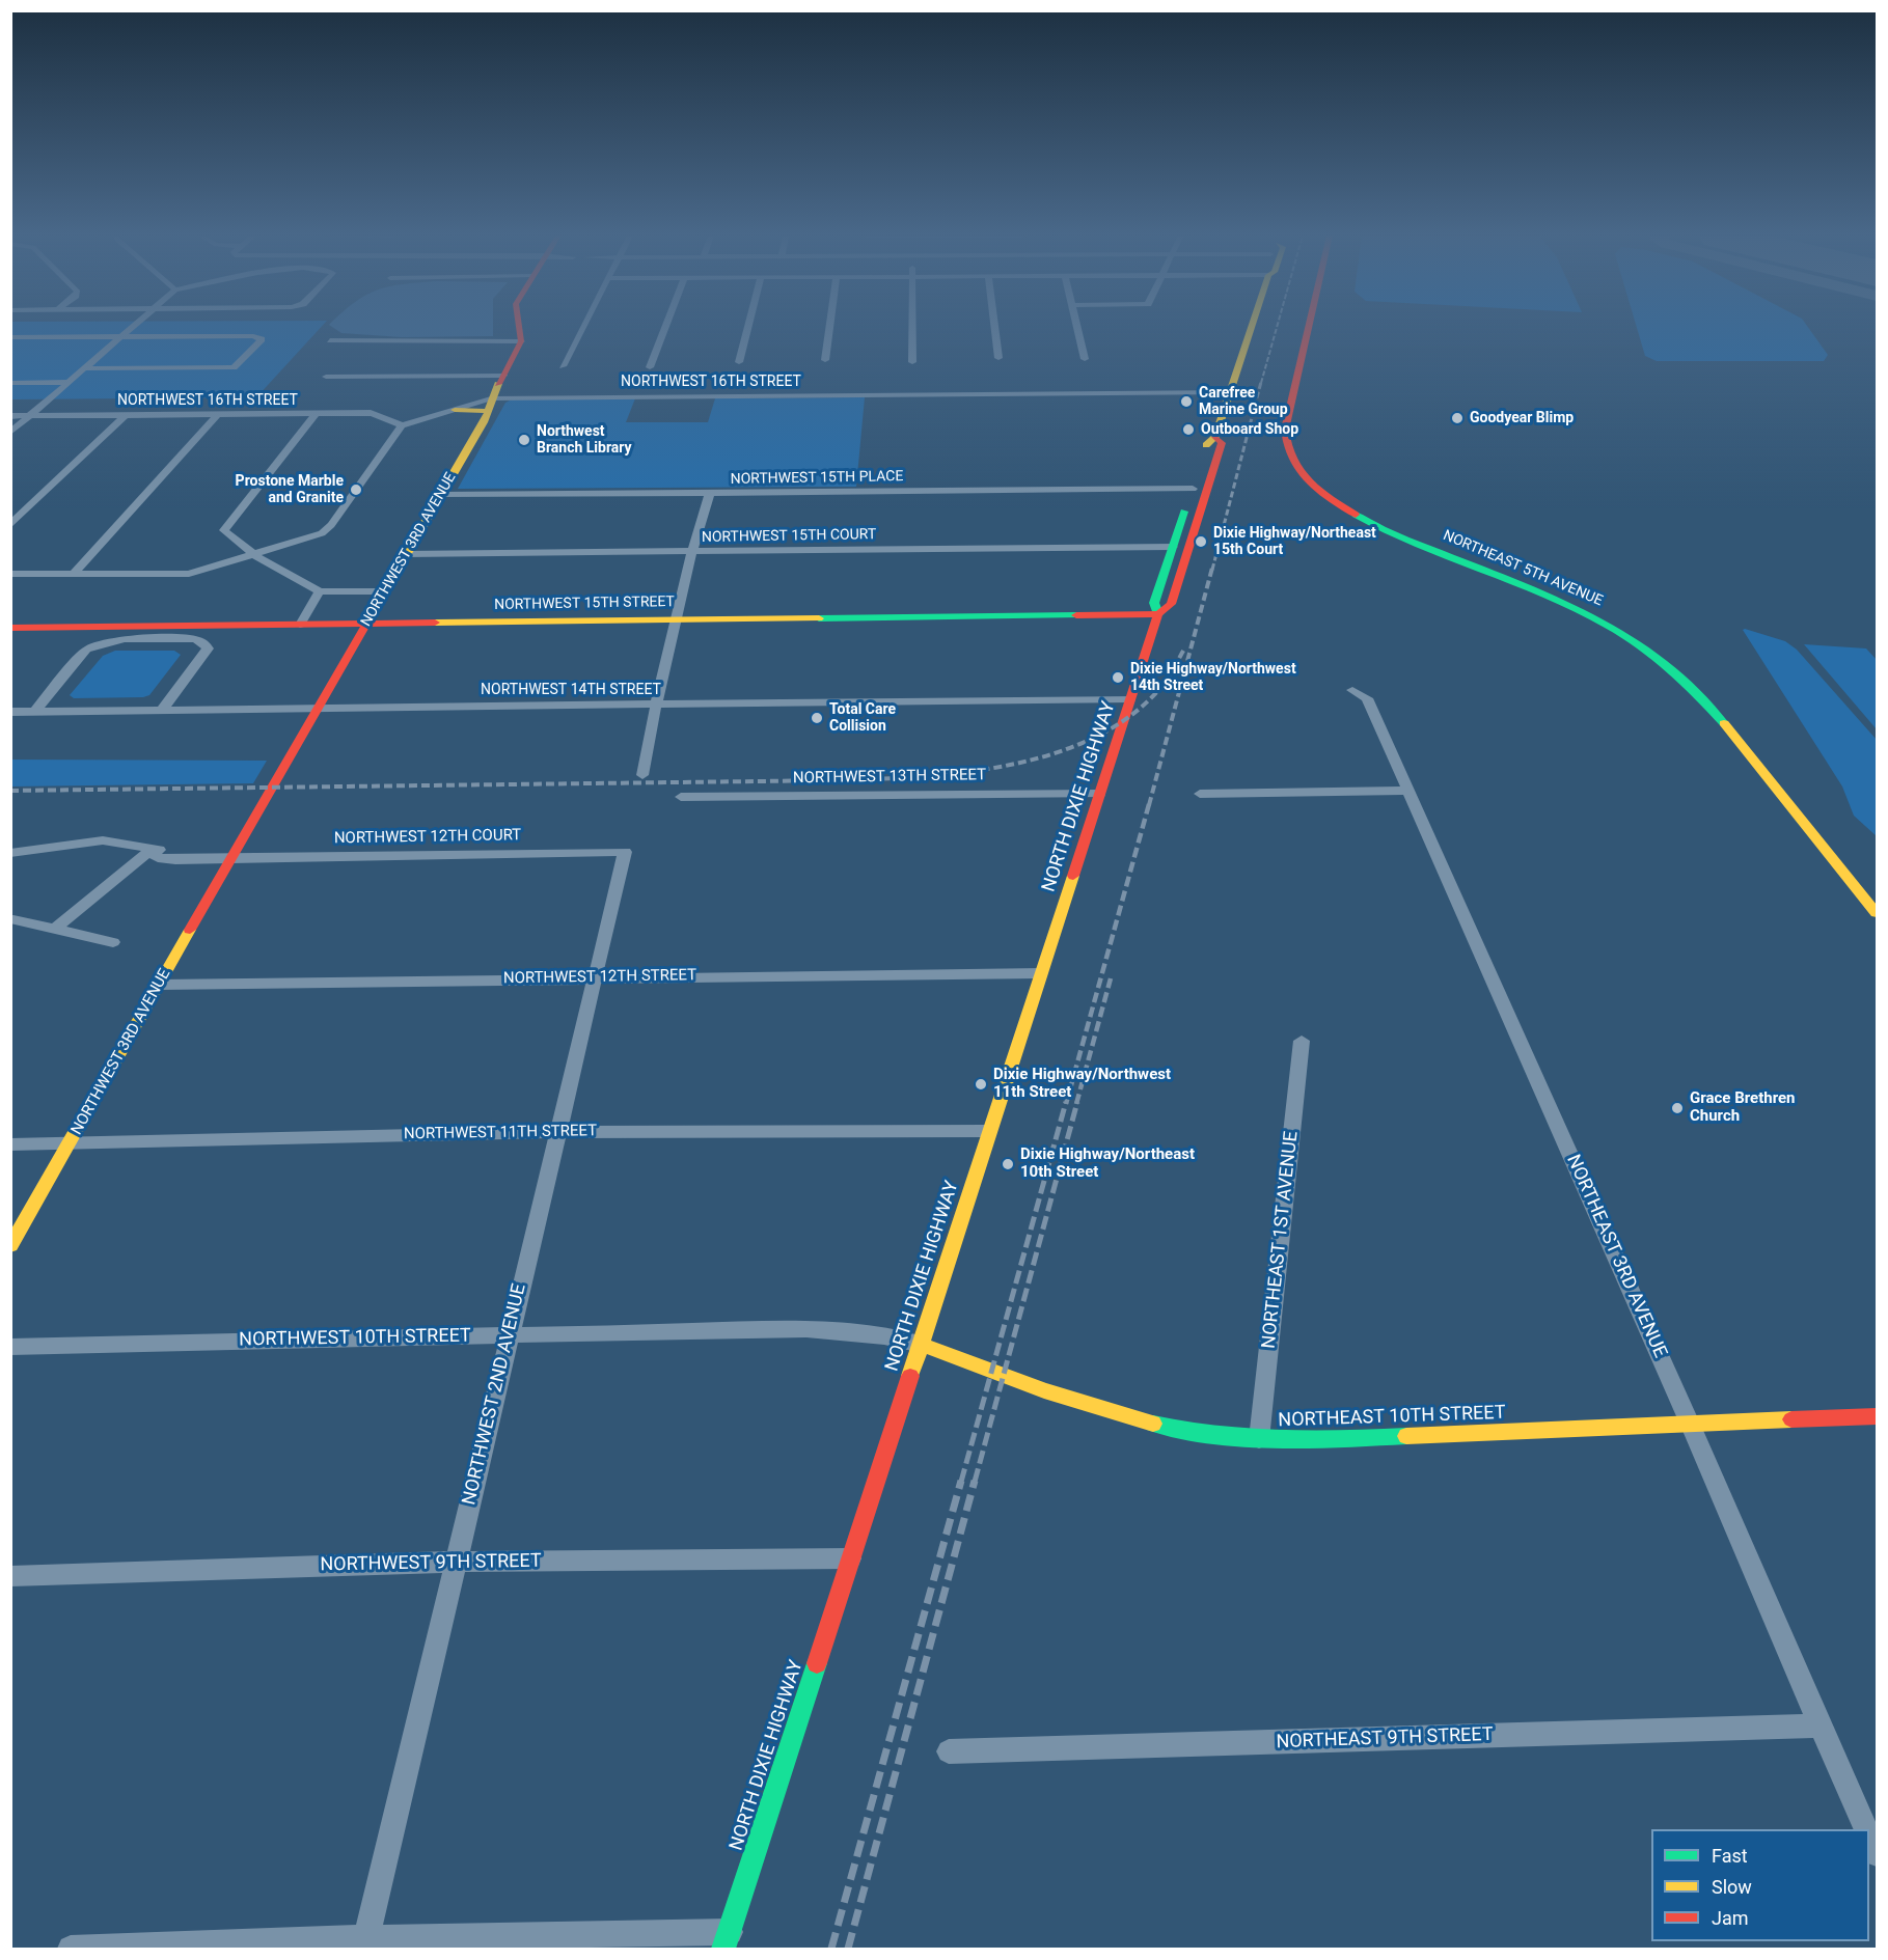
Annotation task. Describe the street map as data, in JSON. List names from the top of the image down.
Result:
{
  "streets": {
    "street": [
      "NORTHWEST 16TH STREET",
      "NORTHWEST 15TH PLACE",
      "NORTHWEST 15TH COURT",
      "NORTHWEST 3RD AVENUE",
      "NORTHEAST 5TH AVENUE",
      "NORTHWEST 15TH STREET",
      "NORTHWEST 14TH STREET",
      "NORTHWEST 13TH STREET",
      "NORTH DIXIE HIGHWAY",
      "NORTHWEST 12TH COURT",
      "NORTHWEST 12TH STREET",
      "NORTHWEST 11TH STREET",
      "NORTHEAST 1ST AVENUE",
      "NORTHEAST 3RD AVENUE",
      "NORTHWEST 10TH STREET",
      "NORTHWEST 2ND AVENUE",
      "NORTHEAST 10TH STREET",
      "NORTHWEST 9TH STREET",
      "NORTHEAST 9TH STREET"
    ]
  },
  "crossings": [
    ["NORTHWEST 16TH STREET", "NORTHWEST 3RD AVENUE"],
    ["NORTHWEST 16TH STREET", "NORTH DIXIE HIGHWAY"],
    ["NORTHWEST 15TH PLACE", "NORTHWEST 3RD AVENUE"],
    ["NORTHWEST 15TH PLACE", "NORTH DIXIE HIGHWAY"],
    ["NORTHWEST 15TH COURT", "NORTHWEST 3RD AVENUE"],
    ["NORTHWEST 15TH COURT", "NORTH DIXIE HIGHWAY"],
    ["NORTHWEST 3RD AVENUE", "NORTHWEST 15TH STREET"],
    ["NORTHWEST 3RD AVENUE", "NORTHWEST 14TH STREET"],
    ["NORTHWEST 3RD AVENUE", "NORTHWEST 12TH COURT"],
    ["NORTHWEST 3RD AVENUE", "NORTHWEST 12TH STREET"],
    ["NORTHWEST 3RD AVENUE", "NORTHWEST 11TH STREET"],
    ["NORTHWEST 15TH STREET", "NORTH DIXIE HIGHWAY"],
    ["NORTHWEST 14TH STREET", "NORTH DIXIE HIGHWAY"],
    ["NORTHWEST 13TH STREET", "NORTH DIXIE HIGHWAY"],
    ["NORTH DIXIE HIGHWAY", "NORTHWEST 12TH STREET"],
    ["NORTH DIXIE HIGHWAY", "NORTHWEST 11TH STREET"],
    ["NORTH DIXIE HIGHWAY", "NORTHWEST 10TH STREET"],
    ["NORTH DIXIE HIGHWAY", "NORTHEAST 10TH STREET"],
    ["NORTH DIXIE HIGHWAY", "NORTHWEST 9TH STREET"],
    ["NORTHWEST 12TH COURT", "NORTHWEST 2ND AVENUE"],
    ["NORTHWEST 12TH STREET", "NORTHWEST 2ND AVENUE"],
    ["NORTHWEST 11TH STREET", "NORTHWEST 2ND AVENUE"],
    ["NORTHEAST 1ST AVENUE", "NORTHEAST 10TH STREET"],
    ["NORTHEAST 3RD AVENUE", "NORTHEAST 10TH STREET"],
    ["NORTHEAST 3RD AVENUE", "NORTHEAST 9TH STREET"],
    ["NORTHWEST 10TH STREET", "NORTHWEST 2ND AVENUE"],
    ["NORTHWEST 10TH STREET", "NORTHEAST 10TH STREET"],
    ["NORTHWEST 2ND AVENUE", "NORTHWEST 9TH STREET"]
  ],
  "places": [
    "Carefree Marine Group",
    "Goodyear Blimp",
    "Outboard Shop",
    "Northwest Branch Library",
    "Prostone Marble and Granite",
    "Dixie Highway/Northeast 15th Court",
    "Dixie Highway/Northwest 14th Street",
    "Total Care Collision",
    "Dixie Highway/Northwest 11th Street",
    "Grace Brethren Church",
    "Dixie Highway/Northeast 10th Street"
  ],
  "legend": ["Fast", "Slow", "Jam"]
}
